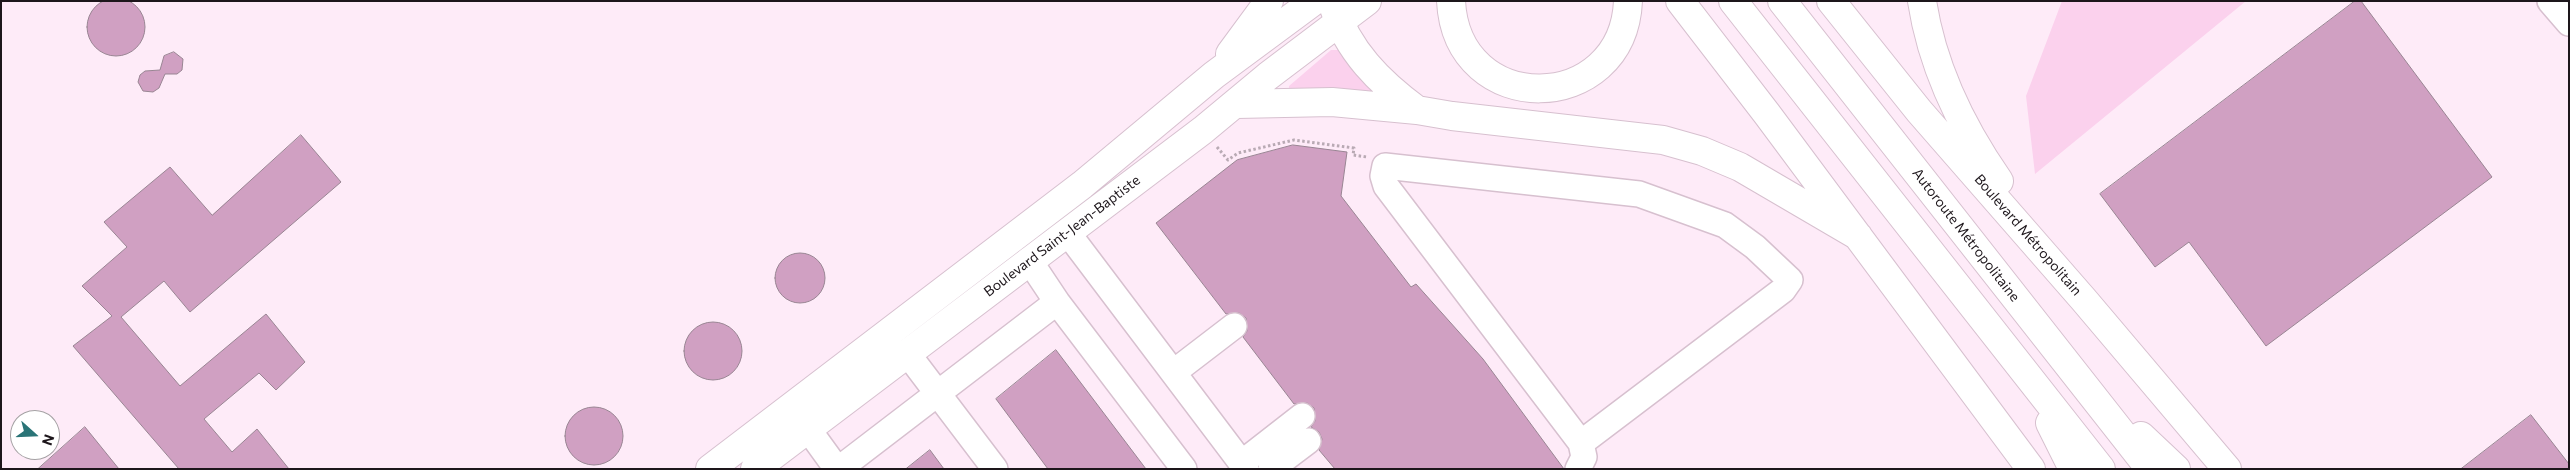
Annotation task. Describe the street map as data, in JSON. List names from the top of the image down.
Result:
{
  "streets": {
    "main road": ["Autoroute Métropolitaine", "Boulevard Métropolitain", "Boulevard Saint-Jean-Baptiste"]
  },
  "north": "right"
}
